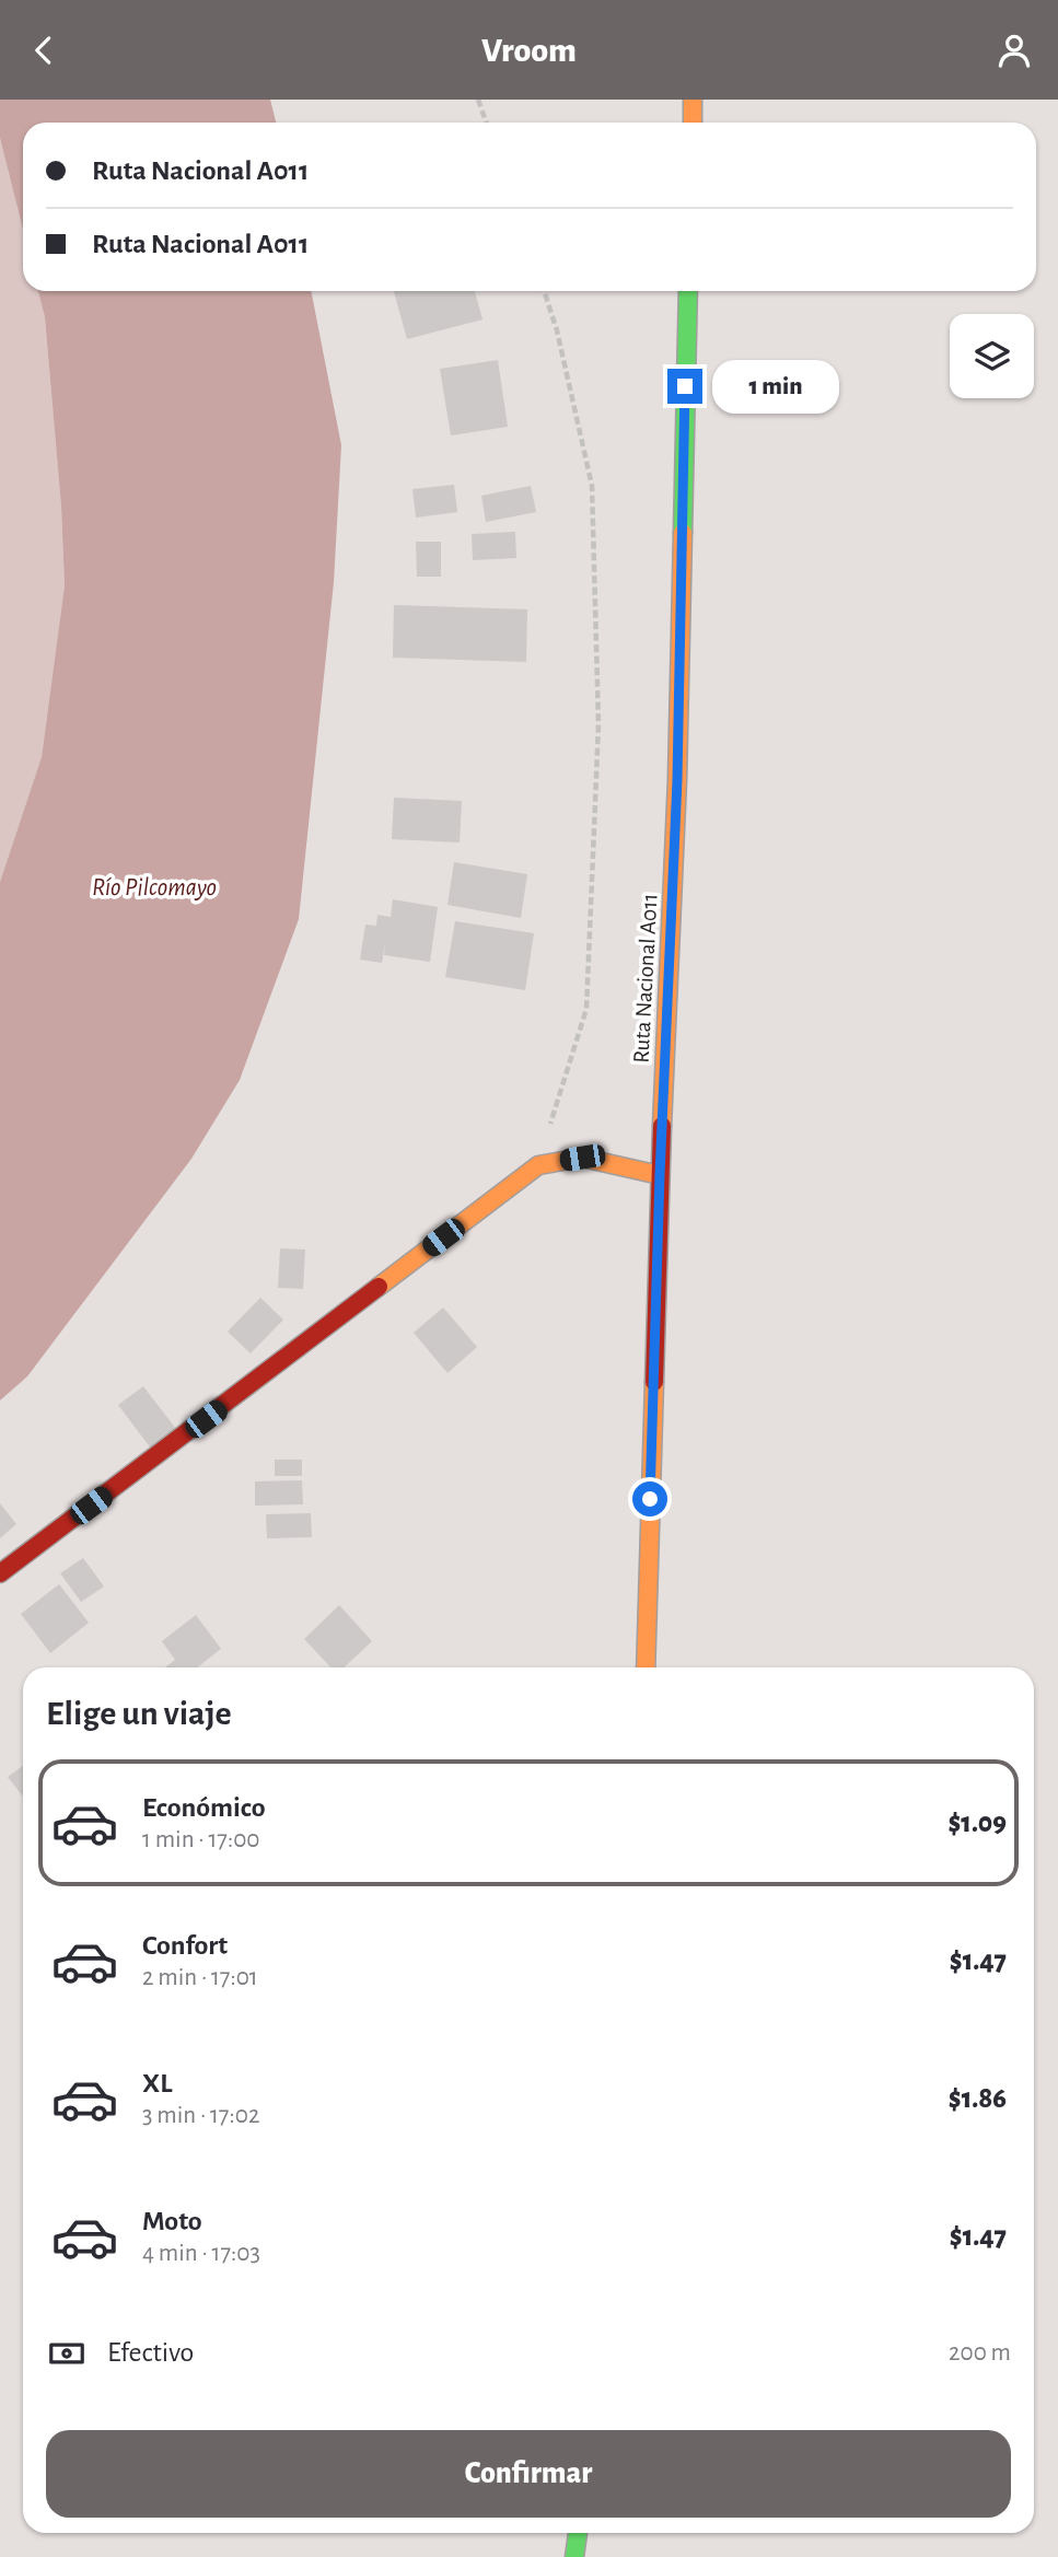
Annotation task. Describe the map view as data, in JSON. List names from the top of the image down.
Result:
{
  "streets": {
    "main road": ["Ruta Nacional A011"]
  },
  "water": ["Río Pilcomayo"],
  "page": {
    "header": "Vroom",
    "banner": ["Ruta Nacional A011", "Ruta Nacional A011"],
    "bubble": "1 min",
    "heading": "Elige un viaje",
    "list": [
      {
        "name": "Económico",
        "note": "1 min · 17:00",
        "value": "$1.09"
      },
      {
        "name": "Confort",
        "note": "2 min · 17:01",
        "value": "$1.47"
      },
      {
        "name": "XL",
        "note": "3 min · 17:02",
        "value": "$1.86"
      },
      {
        "name": "Moto",
        "note": "4 min · 17:03",
        "value": "$1.47"
      }
    ],
    "pay": ["Efectivo", "200 m"],
    "buttons": "Confirmar"
  }
}
